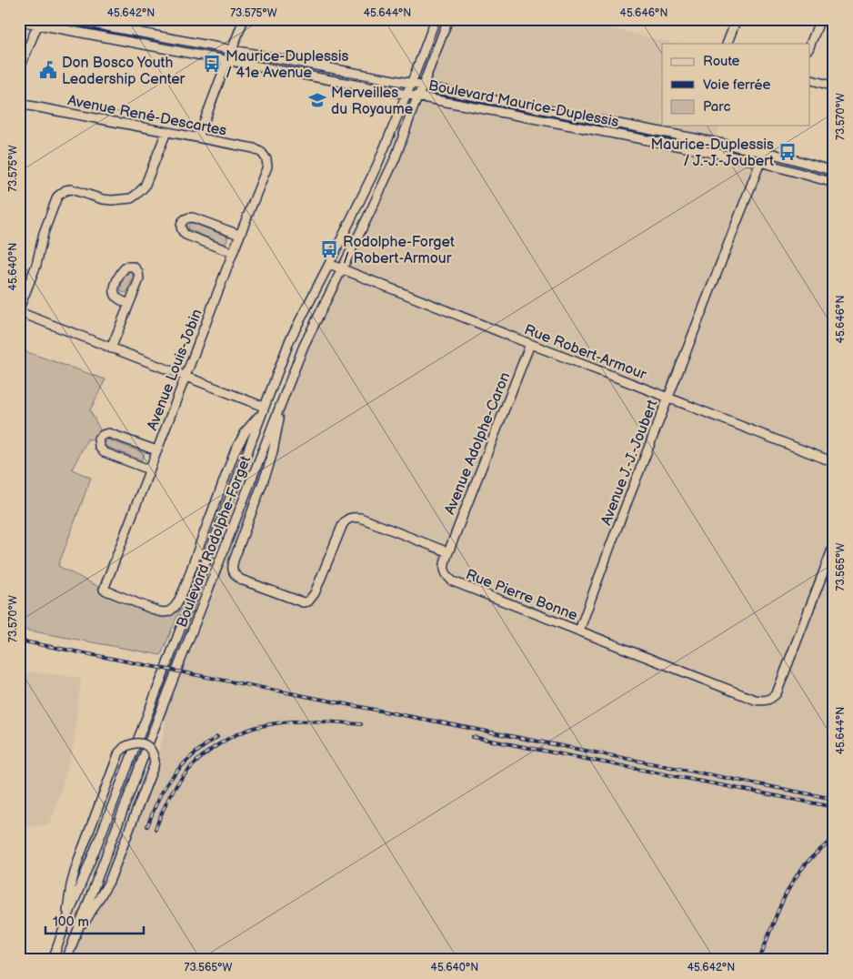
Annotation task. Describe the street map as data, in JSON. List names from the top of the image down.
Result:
{
  "streets": {
    "street": [
      "Boulevard Maurice-Duplessis",
      "Avenue René-Descartes",
      "Rue Robert-Armour",
      "Avenue Louis-Jobin",
      "Avenue Adolphe-Caron",
      "Avenue J.-J.-Joubert",
      "Boulevard Rodolphe-Forget",
      "Rue Pierre Bonne"
    ]
  },
  "crossings": [
    ["Boulevard Maurice-Duplessis", "Avenue J.-J.-Joubert"],
    ["Boulevard Maurice-Duplessis", "Boulevard Rodolphe-Forget"],
    ["Avenue René-Descartes", "Avenue Louis-Jobin"],
    ["Rue Robert-Armour", "Avenue Adolphe-Caron"],
    ["Rue Robert-Armour", "Avenue J.-J.-Joubert"],
    ["Rue Robert-Armour", "Boulevard Rodolphe-Forget"],
    ["Avenue Louis-Jobin", "Boulevard Rodolphe-Forget"],
    ["Avenue Adolphe-Caron", "Rue Pierre Bonne"],
    ["Avenue J.-J.-Joubert", "Rue Pierre Bonne"]
  ],
  "places": {
    "bus stop": ["Maurice-Duplessis / 41e Avenue", "Maurice-Duplessis / J.-J.-Joubert", "Rodolphe-Forget / Robert-Armour"],
    "public building": ["Don Bosco Youth Leadership Center"],
    "school or university": ["Merveilles du Royaume"]
  },
  "legend": ["Route", "Voie ferrée", "Parc"],
  "scale_bar": "100 m",
  "coordinates": [
    "45.642°N",
    "73.575°W",
    "45.644°N",
    "45.646°N",
    "73.570°W",
    "45.640°N",
    "73.565°W"
  ]
}
